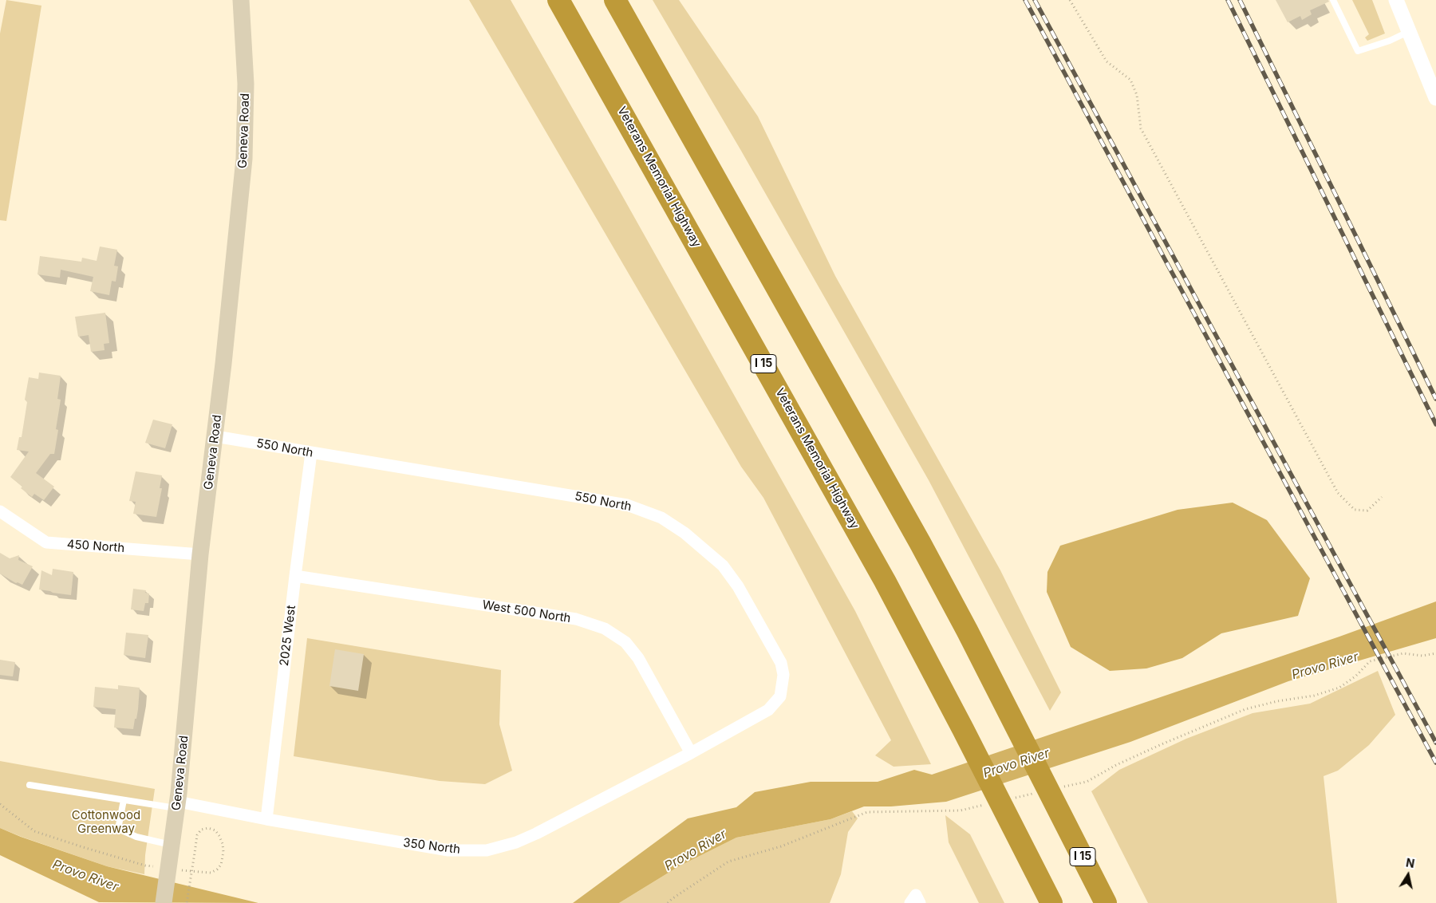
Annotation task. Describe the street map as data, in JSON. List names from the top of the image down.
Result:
{
  "streets": {
    "highway": ["Veterans Memorial Highway", "I 15"],
    "main road": ["Geneva Road"],
    "street": [
      "550 North",
      "450 North",
      "West 500 North",
      "2025 West",
      "350 North"
    ]
  },
  "crossings": [
    ["Geneva Road", "550 North"],
    ["Geneva Road", "450 North"],
    ["Geneva Road", "350 North"],
    ["550 North", "West 500 North"],
    ["550 North", "2025 West"],
    ["550 North", "350 North"],
    ["West 500 North", "2025 West"],
    ["West 500 North", "350 North"],
    ["2025 West", "350 North"]
  ],
  "water": ["Provo River"],
  "parks": ["Cottonwood Greenway"],
  "north": "top"
}
